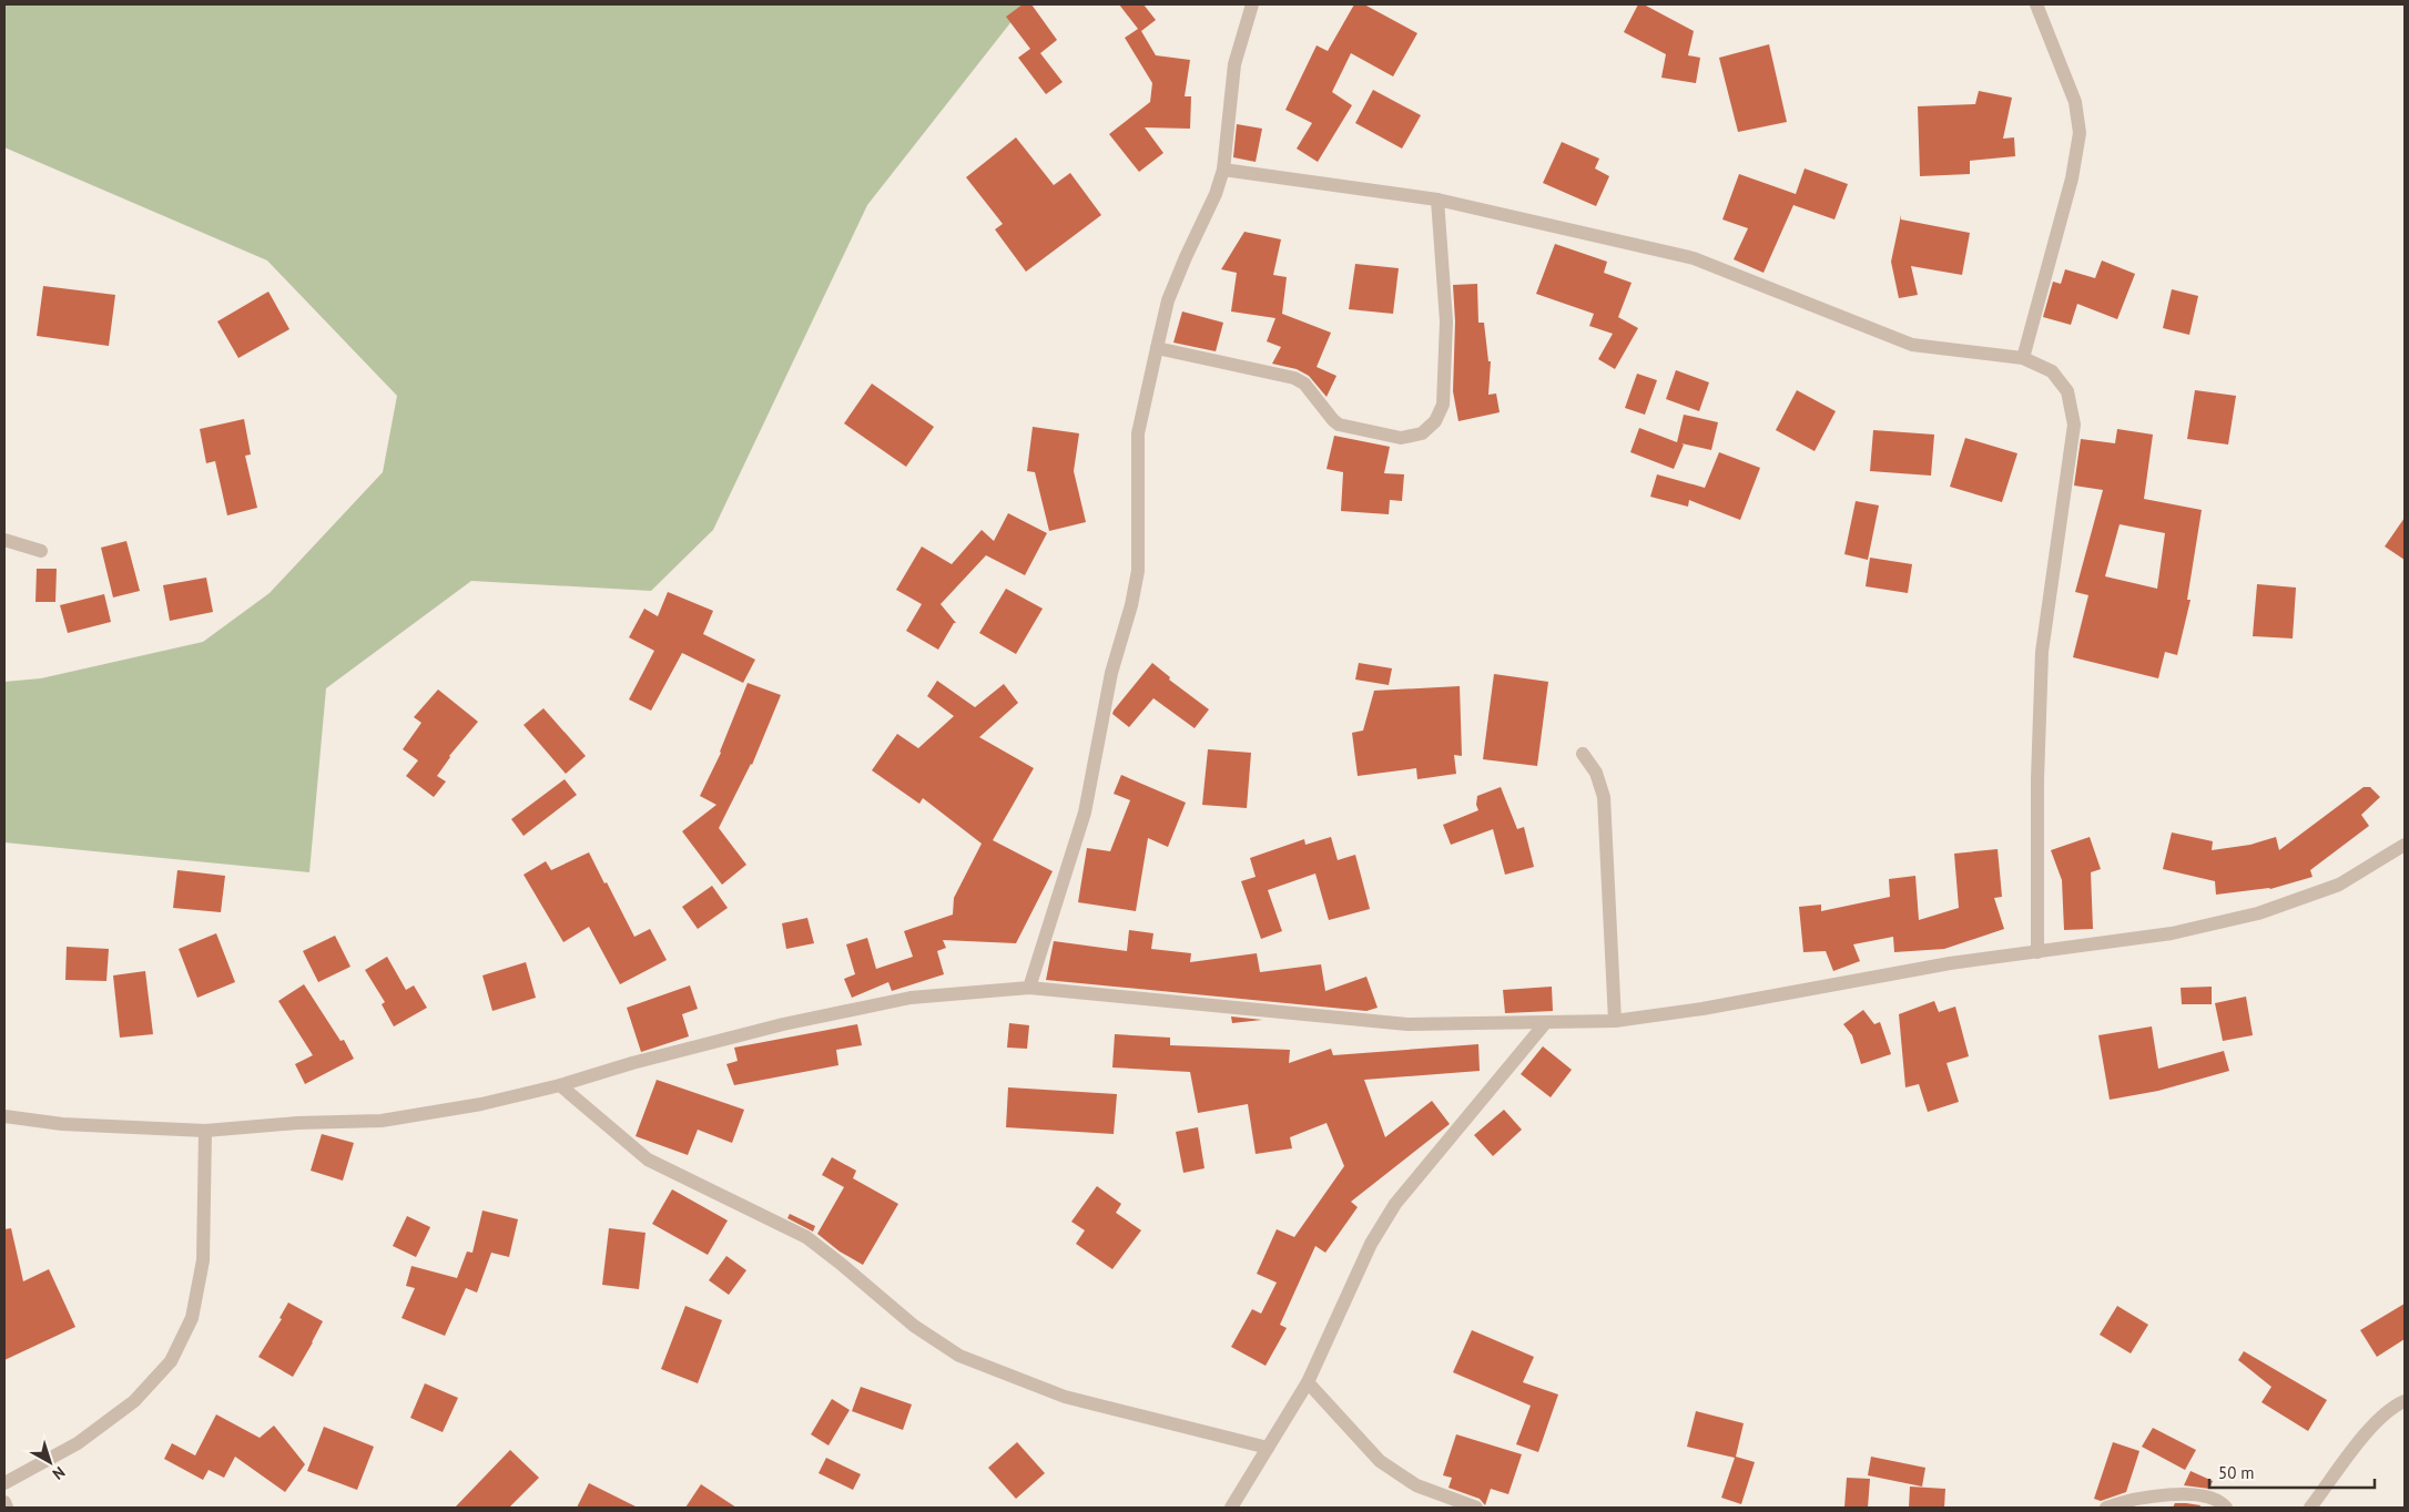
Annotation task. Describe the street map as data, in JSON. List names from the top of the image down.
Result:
{
  "scale_bar": "50 m",
  "north": "bottom right"
}
